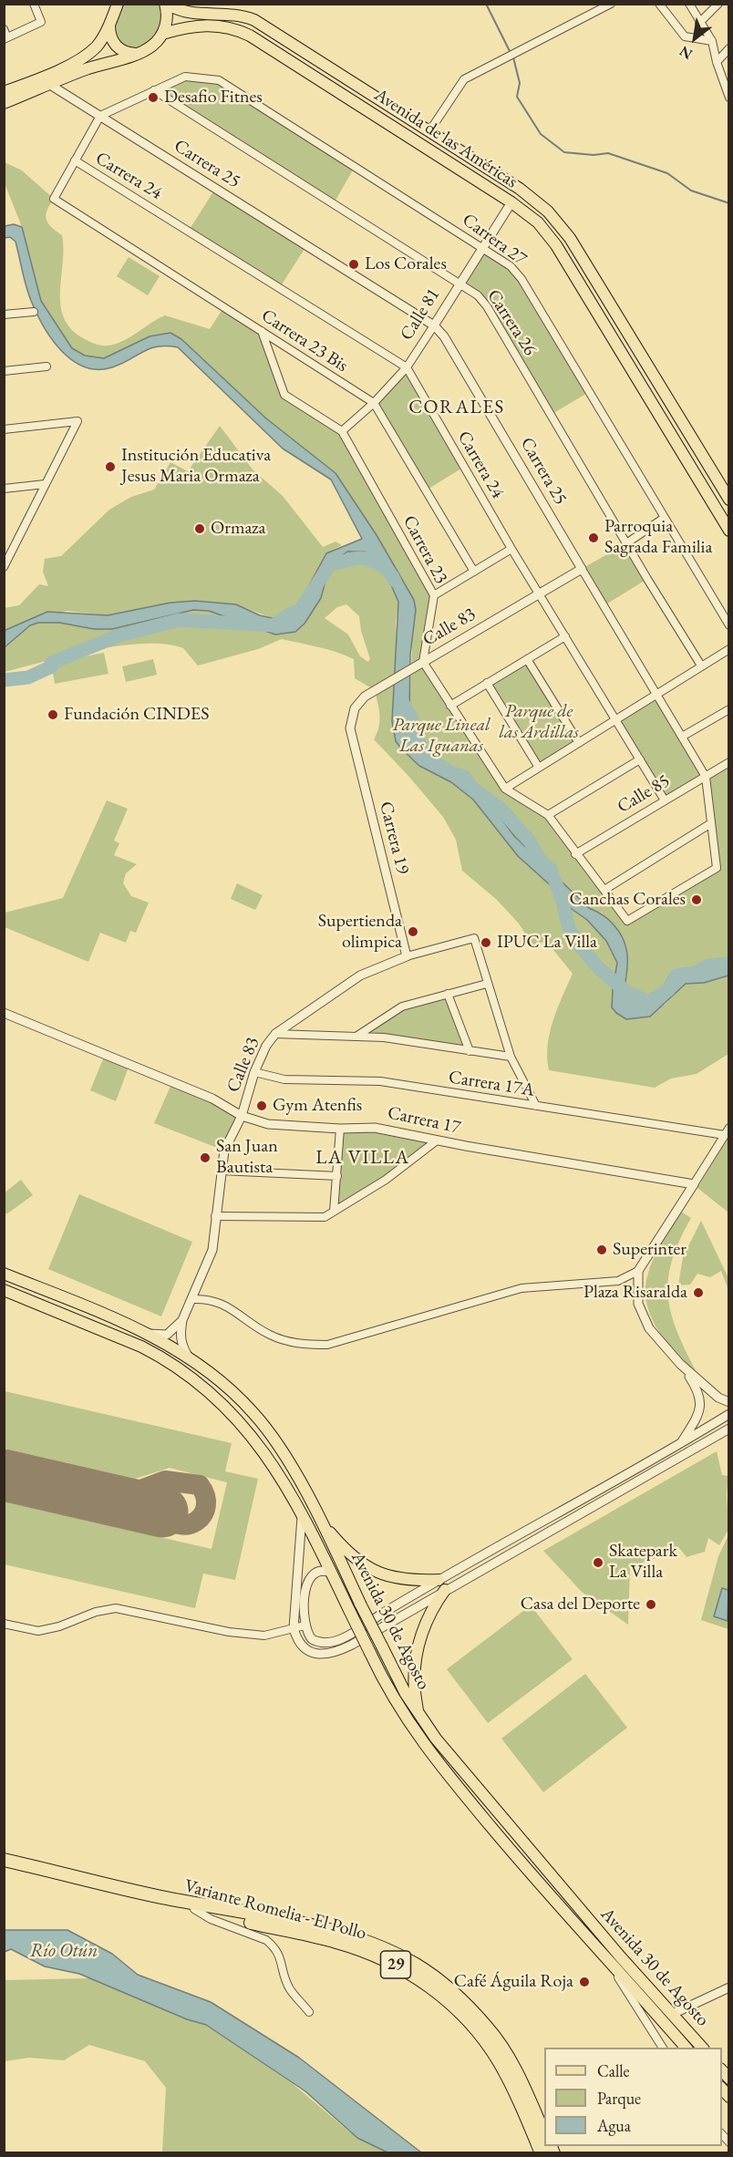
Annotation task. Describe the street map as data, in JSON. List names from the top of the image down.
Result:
{
  "streets": {
    "highway": ["Variante Romelia - El Pollo", "29"],
    "main road": ["Avenida de las Américas", "Avenida 30 de Agosto"],
    "street": [
      "Carrera 25",
      "Carrera 24",
      "Carrera 27",
      "Calle 81",
      "Carrera 26",
      "Carrera 23 Bis",
      "Carrera 23",
      "Calle 83",
      "Calle 85",
      "Carrera 19",
      "Carrera 17A",
      "Carrera 17"
    ]
  },
  "crossings": [
    ["Avenida de las Américas", "Carrera 25"],
    ["Avenida de las Américas", "Calle 81"],
    ["Carrera 25", "Carrera 27"],
    ["Carrera 25", "Calle 81"],
    ["Carrera 25", "Calle 83"],
    ["Carrera 25", "Calle 85"],
    ["Carrera 24", "Calle 81"],
    ["Carrera 24", "Carrera 23 Bis"],
    ["Carrera 24", "Calle 83"],
    ["Carrera 24", "Calle 85"],
    ["Carrera 27", "Calle 81"],
    ["Carrera 27", "Carrera 26"],
    ["Calle 81", "Carrera 26"],
    ["Calle 81", "Carrera 23 Bis"],
    ["Calle 81", "Carrera 23"],
    ["Carrera 23 Bis", "Carrera 23"],
    ["Carrera 23", "Calle 83"],
    ["Calle 83", "Carrera 19"],
    ["Calle 83", "Carrera 17A"],
    ["Calle 83", "Carrera 17"],
    ["Calle 83", "Avenida 30 de Agosto"]
  ],
  "districts": ["CORALES", "LA VILLA"],
  "water": ["Río Otún"],
  "parks": ["Parque de las Ardillas", "Parque Lineal Las Iguanas"],
  "places": [
    "Desafio Fitnes",
    "Los Corales",
    "Institución Educativa Jesus Maria Ormaza",
    "Ormaza",
    "Parroquia Sagrada Familia",
    "Fundación CINDES",
    "Canchas Corales",
    "Supertienda olimpica",
    "IPUC La Villa",
    "Gym Atenfis",
    "San Juan Bautista",
    "Superinter",
    "Plaza Risaralda",
    "Skatepark La Villa",
    "Casa del Deporte",
    "Café Águila Roja"
  ],
  "legend": ["Calle", "Parque", "Agua"],
  "north": "bottom left"
}
